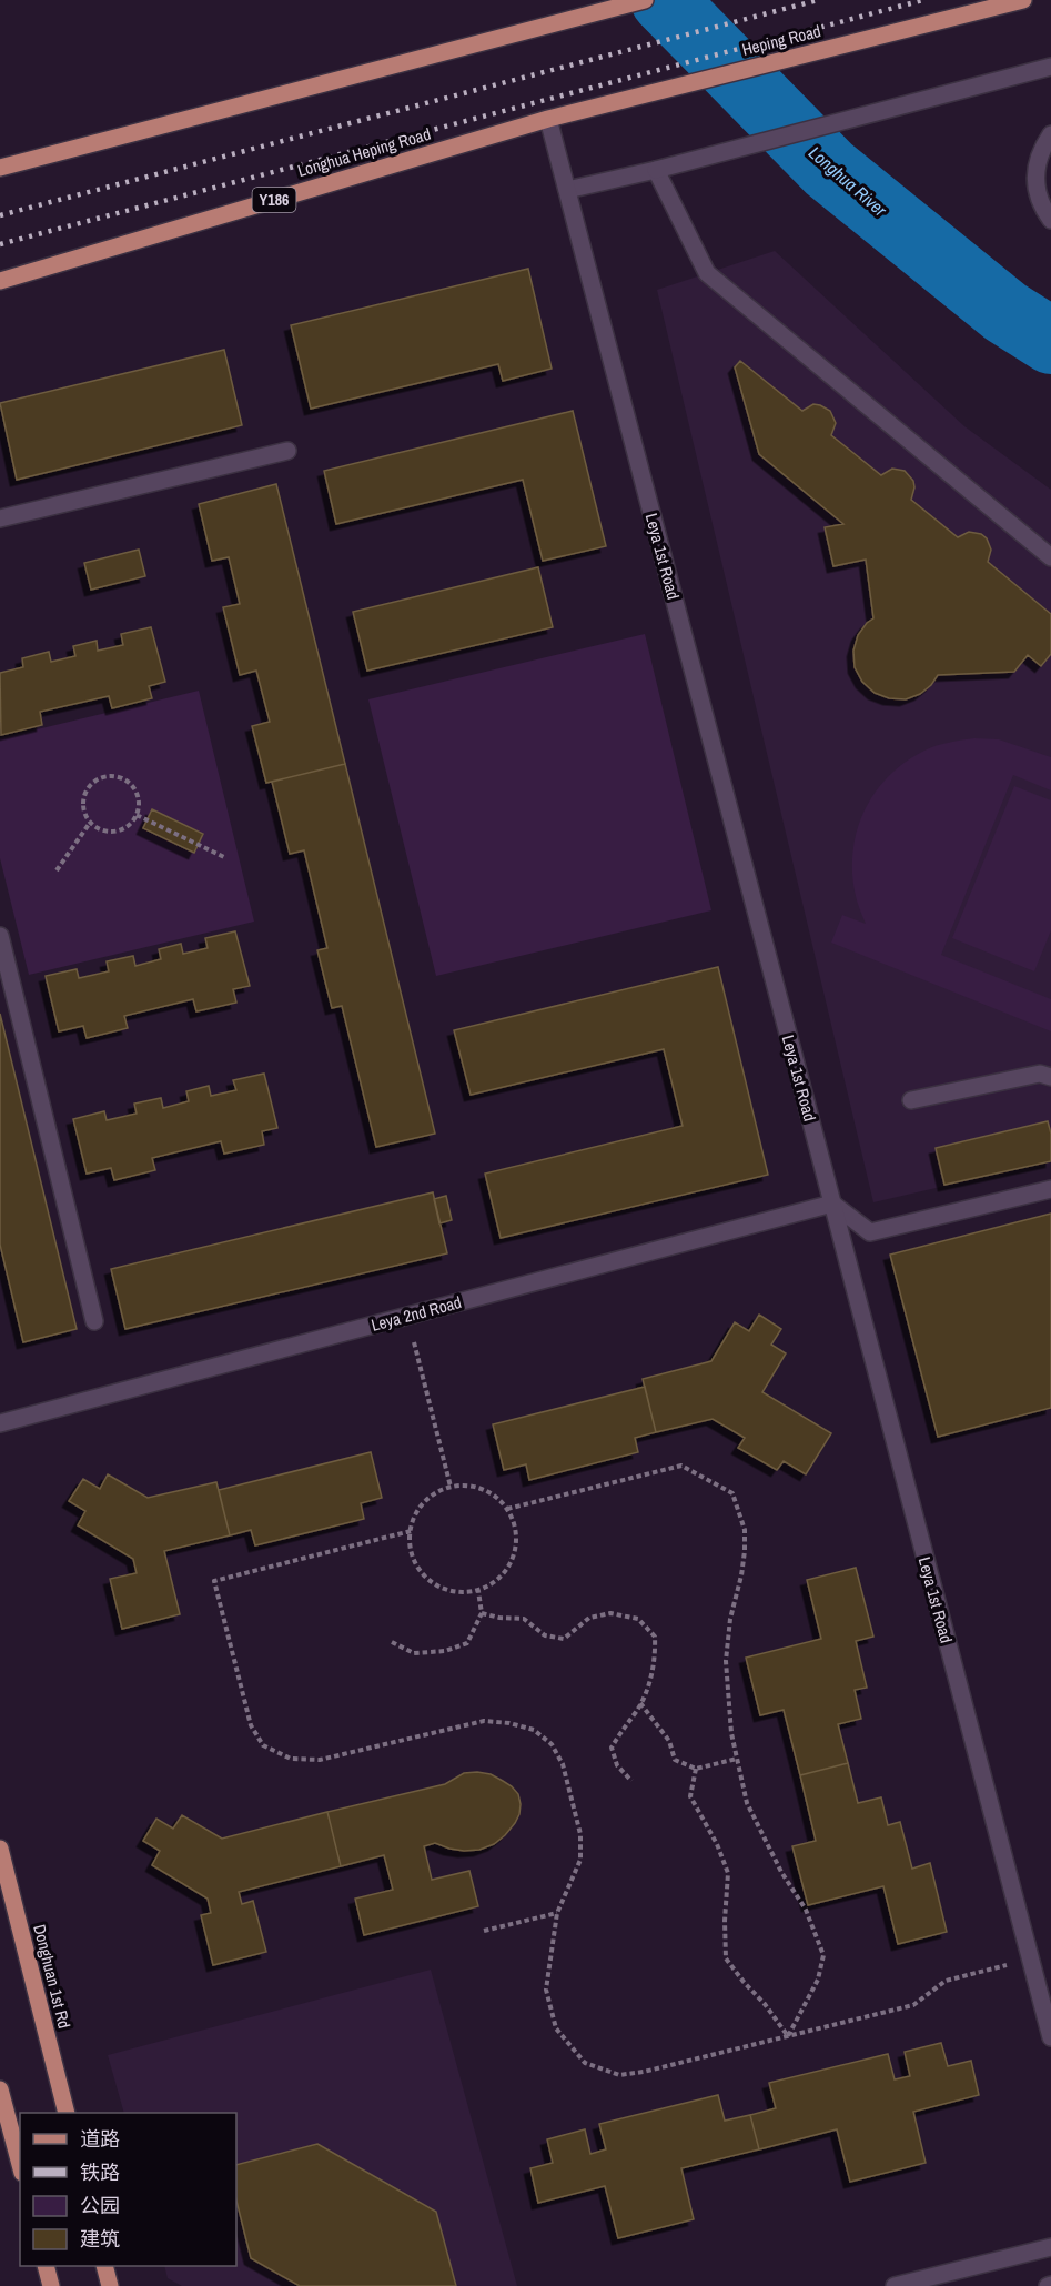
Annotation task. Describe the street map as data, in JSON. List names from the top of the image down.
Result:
{
  "streets": {
    "main road": [
      "Heping Road",
      "Longhua Heping Road",
      "Y186",
      "Donghuan 1st Rd"
    ],
    "street": ["Leya 1st Road", "Leya 2nd Road"]
  },
  "crossings": [
    ["Heping Road", "Longhua Heping Road"],
    ["Heping Road", "Leya 1st Road"],
    ["Longhua Heping Road", "Leya 1st Road"],
    ["Leya 1st Road", "Leya 2nd Road"]
  ],
  "water": ["Longhua River"],
  "legend": [
    "道路",
    "铁路",
    "公园",
    "建筑"
  ]
}
